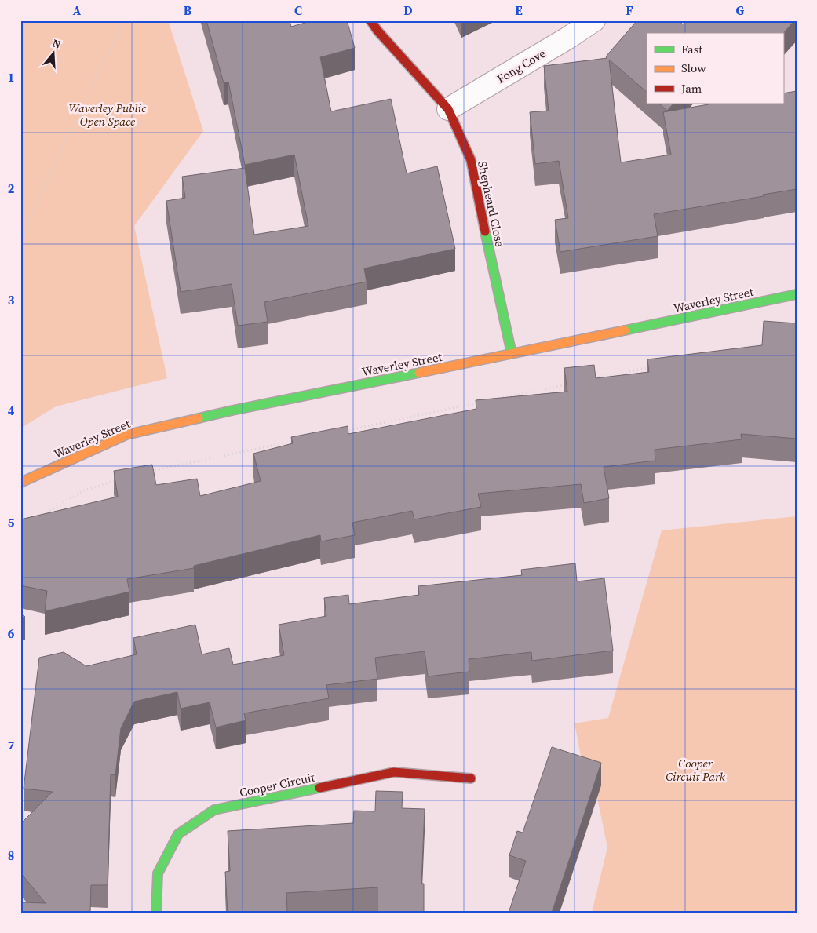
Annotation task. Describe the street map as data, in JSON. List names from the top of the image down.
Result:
{
  "streets": {
    "street": [
      "Fong Cove",
      "Shepheard Close",
      "Waverley Street",
      "Cooper Circuit"
    ]
  },
  "crossings": [
    ["Fong Cove", "Shepheard Close"],
    ["Shepheard Close", "Waverley Street"]
  ],
  "parks": ["Waverley Public Open Space", "Cooper Circuit Park"],
  "legend": ["Fast", "Slow", "Jam"],
  "north": "top",
  "grid": {
    "columns": [
      "A",
      "B",
      "C",
      "D",
      "E",
      "F",
      "G"
    ],
    "rows": [
      "1",
      "2",
      "3",
      "4",
      "5",
      "6",
      "7",
      "8"
    ]
  }
}
